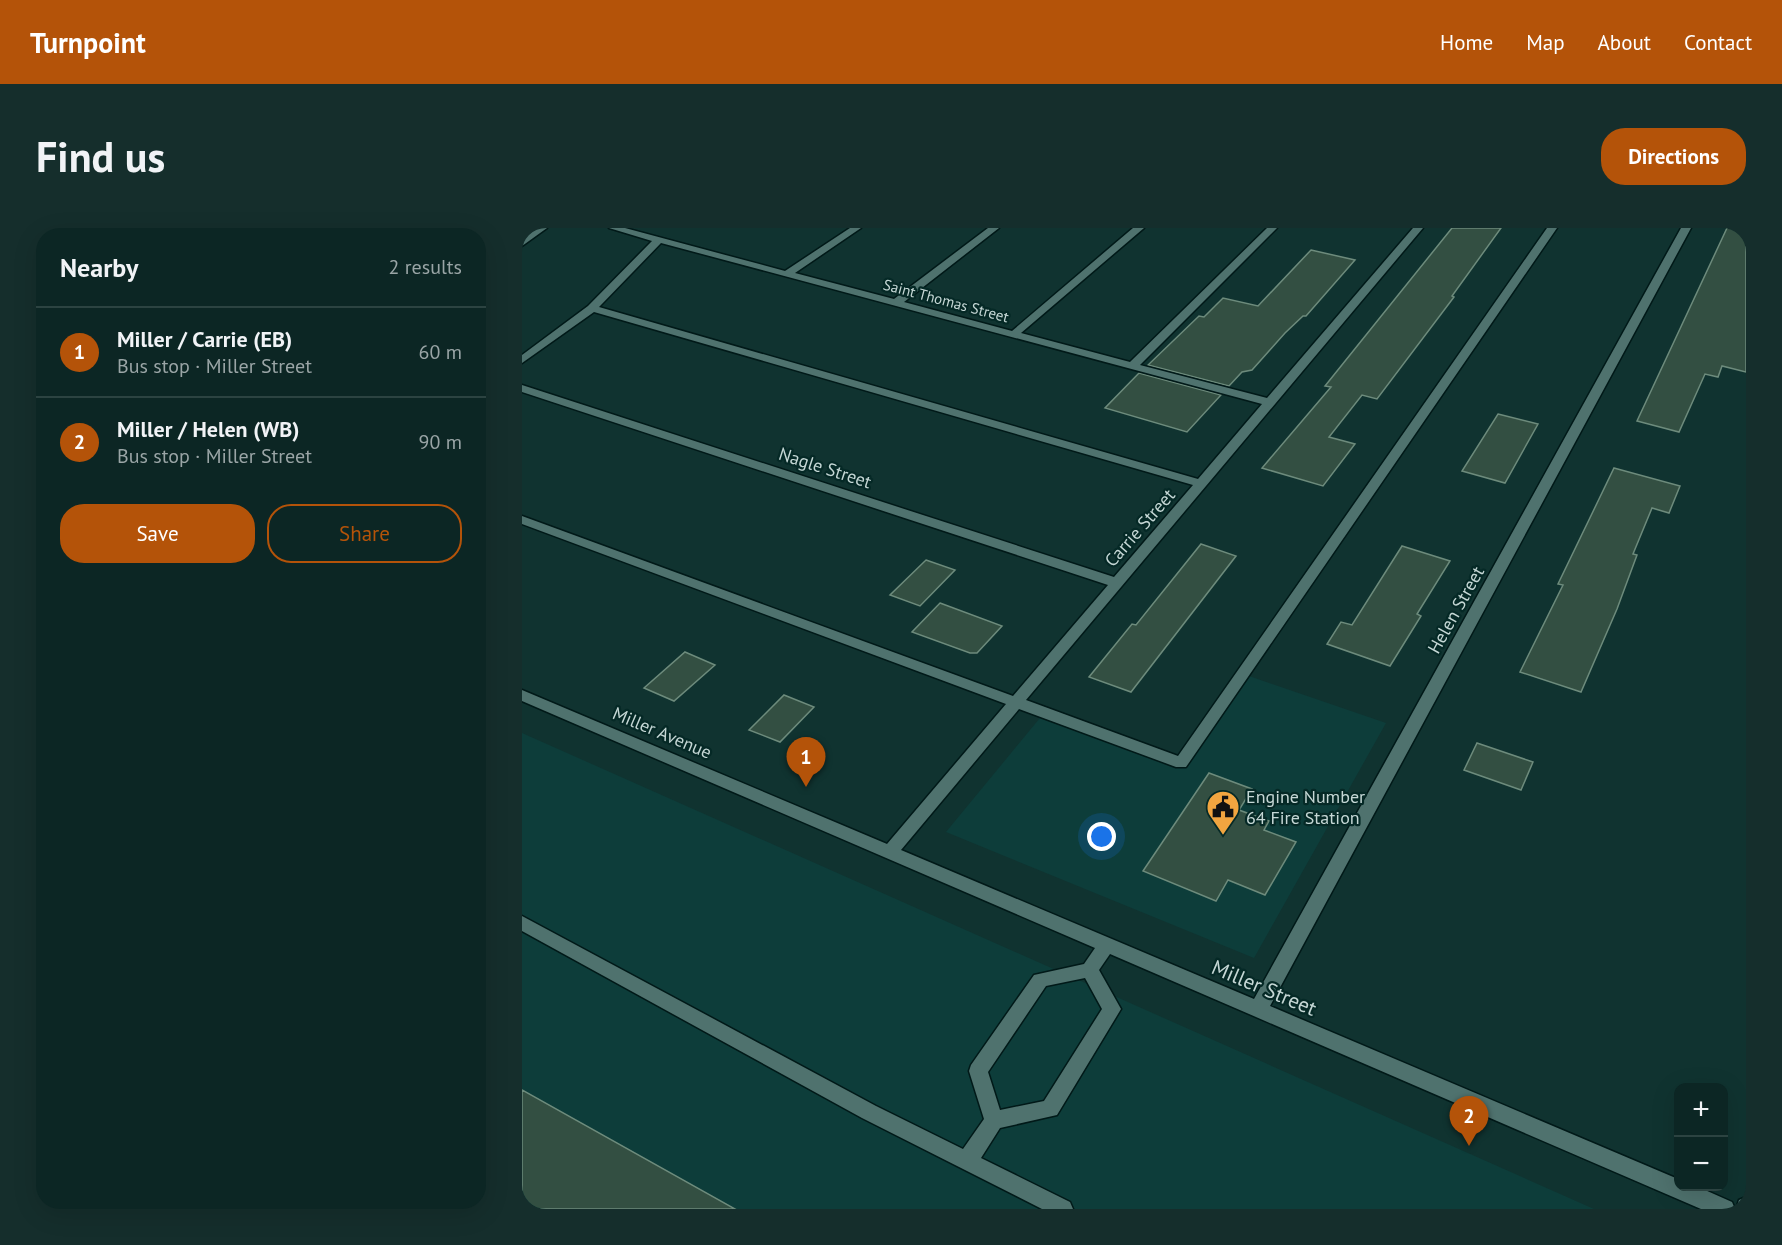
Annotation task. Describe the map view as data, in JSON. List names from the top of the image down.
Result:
{
  "streets": {
    "street": [
      "Saint Thomas Street",
      "Nagle Street",
      "Carrie Street",
      "Helen Street",
      "Miller Avenue",
      "Miller Street"
    ]
  },
  "crossings": [
    ["Saint Thomas Street", "Carrie Street"],
    ["Nagle Street", "Carrie Street"],
    ["Carrie Street", "Miller Street"],
    ["Helen Street", "Miller Street"],
    ["Miller Avenue", "Miller Street"]
  ],
  "places": {
    "public building": ["Engine Number 64 Fire Station"]
  },
  "page": {
    "header": "Turnpoint",
    "nav": [
      "Home",
      "Map",
      "About",
      "Contact"
    ],
    "buttons": [
      "Directions",
      ["Save", "Share"]
    ],
    "title": "Find us",
    "heading": ["Nearby", "2 results"],
    "list": [
      {
        "mark": "1",
        "name": "Miller / Carrie (EB)",
        "note": "Bus stop · Miller Street",
        "value": "60 m"
      },
      {
        "mark": "2",
        "name": "Miller / Helen (WB)",
        "note": "Bus stop · Miller Street",
        "value": "90 m"
      }
    ],
    "pins": ["1", "2"],
    "map_buttons": ["+", "−"]
  }
}
